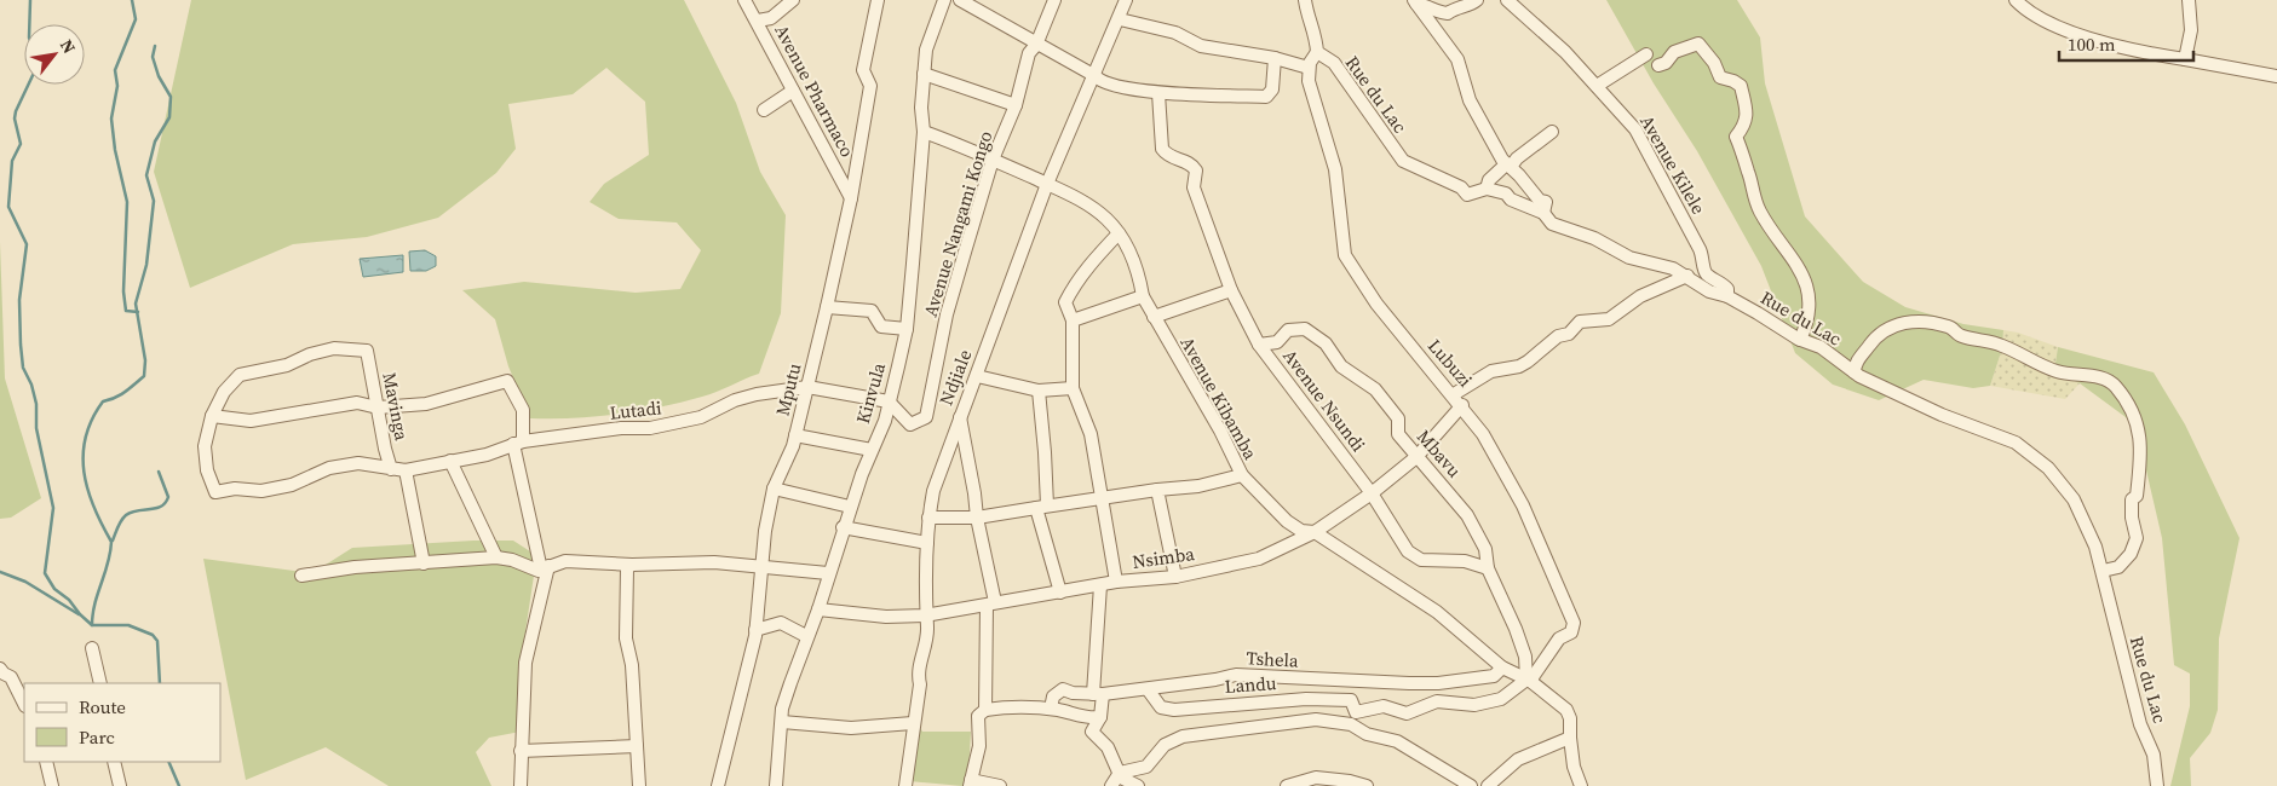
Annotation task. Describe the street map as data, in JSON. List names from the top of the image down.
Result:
{
  "streets": {
    "street": [
      "Avenue Pharmaco",
      "Rue du Lac",
      "Avenue Kilele",
      "Avenue Nangami Kongo",
      "Lubuzi",
      "Ndjiale",
      "Mputu",
      "Kinvula",
      "Avenue Kibamba",
      "Avenue Nsundi",
      "Mavinga",
      "Lutadi",
      "Mbavu",
      "Nsimba",
      "Tshela",
      "Landu"
    ]
  },
  "crossings": [
    ["Avenue Pharmaco", "Mputu"],
    ["Rue du Lac", "Avenue Kilele"],
    ["Avenue Nangami Kongo", "Kinvula"],
    ["Avenue Nangami Kongo", "Avenue Kibamba"],
    ["Avenue Nangami Kongo", "Lutadi"],
    ["Lubuzi", "Avenue Kibamba"],
    ["Lubuzi", "Mbavu"],
    ["Lubuzi", "Nsimba"],
    ["Lubuzi", "Landu"],
    ["Ndjiale", "Avenue Kibamba"],
    ["Ndjiale", "Nsimba"],
    ["Mputu", "Lutadi"],
    ["Kinvula", "Avenue Kibamba"],
    ["Kinvula", "Lutadi"],
    ["Kinvula", "Nsimba"],
    ["Avenue Kibamba", "Mbavu"],
    ["Avenue Kibamba", "Nsimba"],
    ["Avenue Kibamba", "Tshela"],
    ["Avenue Kibamba", "Landu"],
    ["Avenue Nsundi", "Mbavu"],
    ["Avenue Nsundi", "Nsimba"],
    ["Mavinga", "Lutadi"],
    ["Mbavu", "Nsimba"],
    ["Mbavu", "Landu"],
    ["Tshela", "Landu"]
  ],
  "legend": ["Route", "Parc"],
  "scale_bar": "100 m",
  "north": "top right"
}
